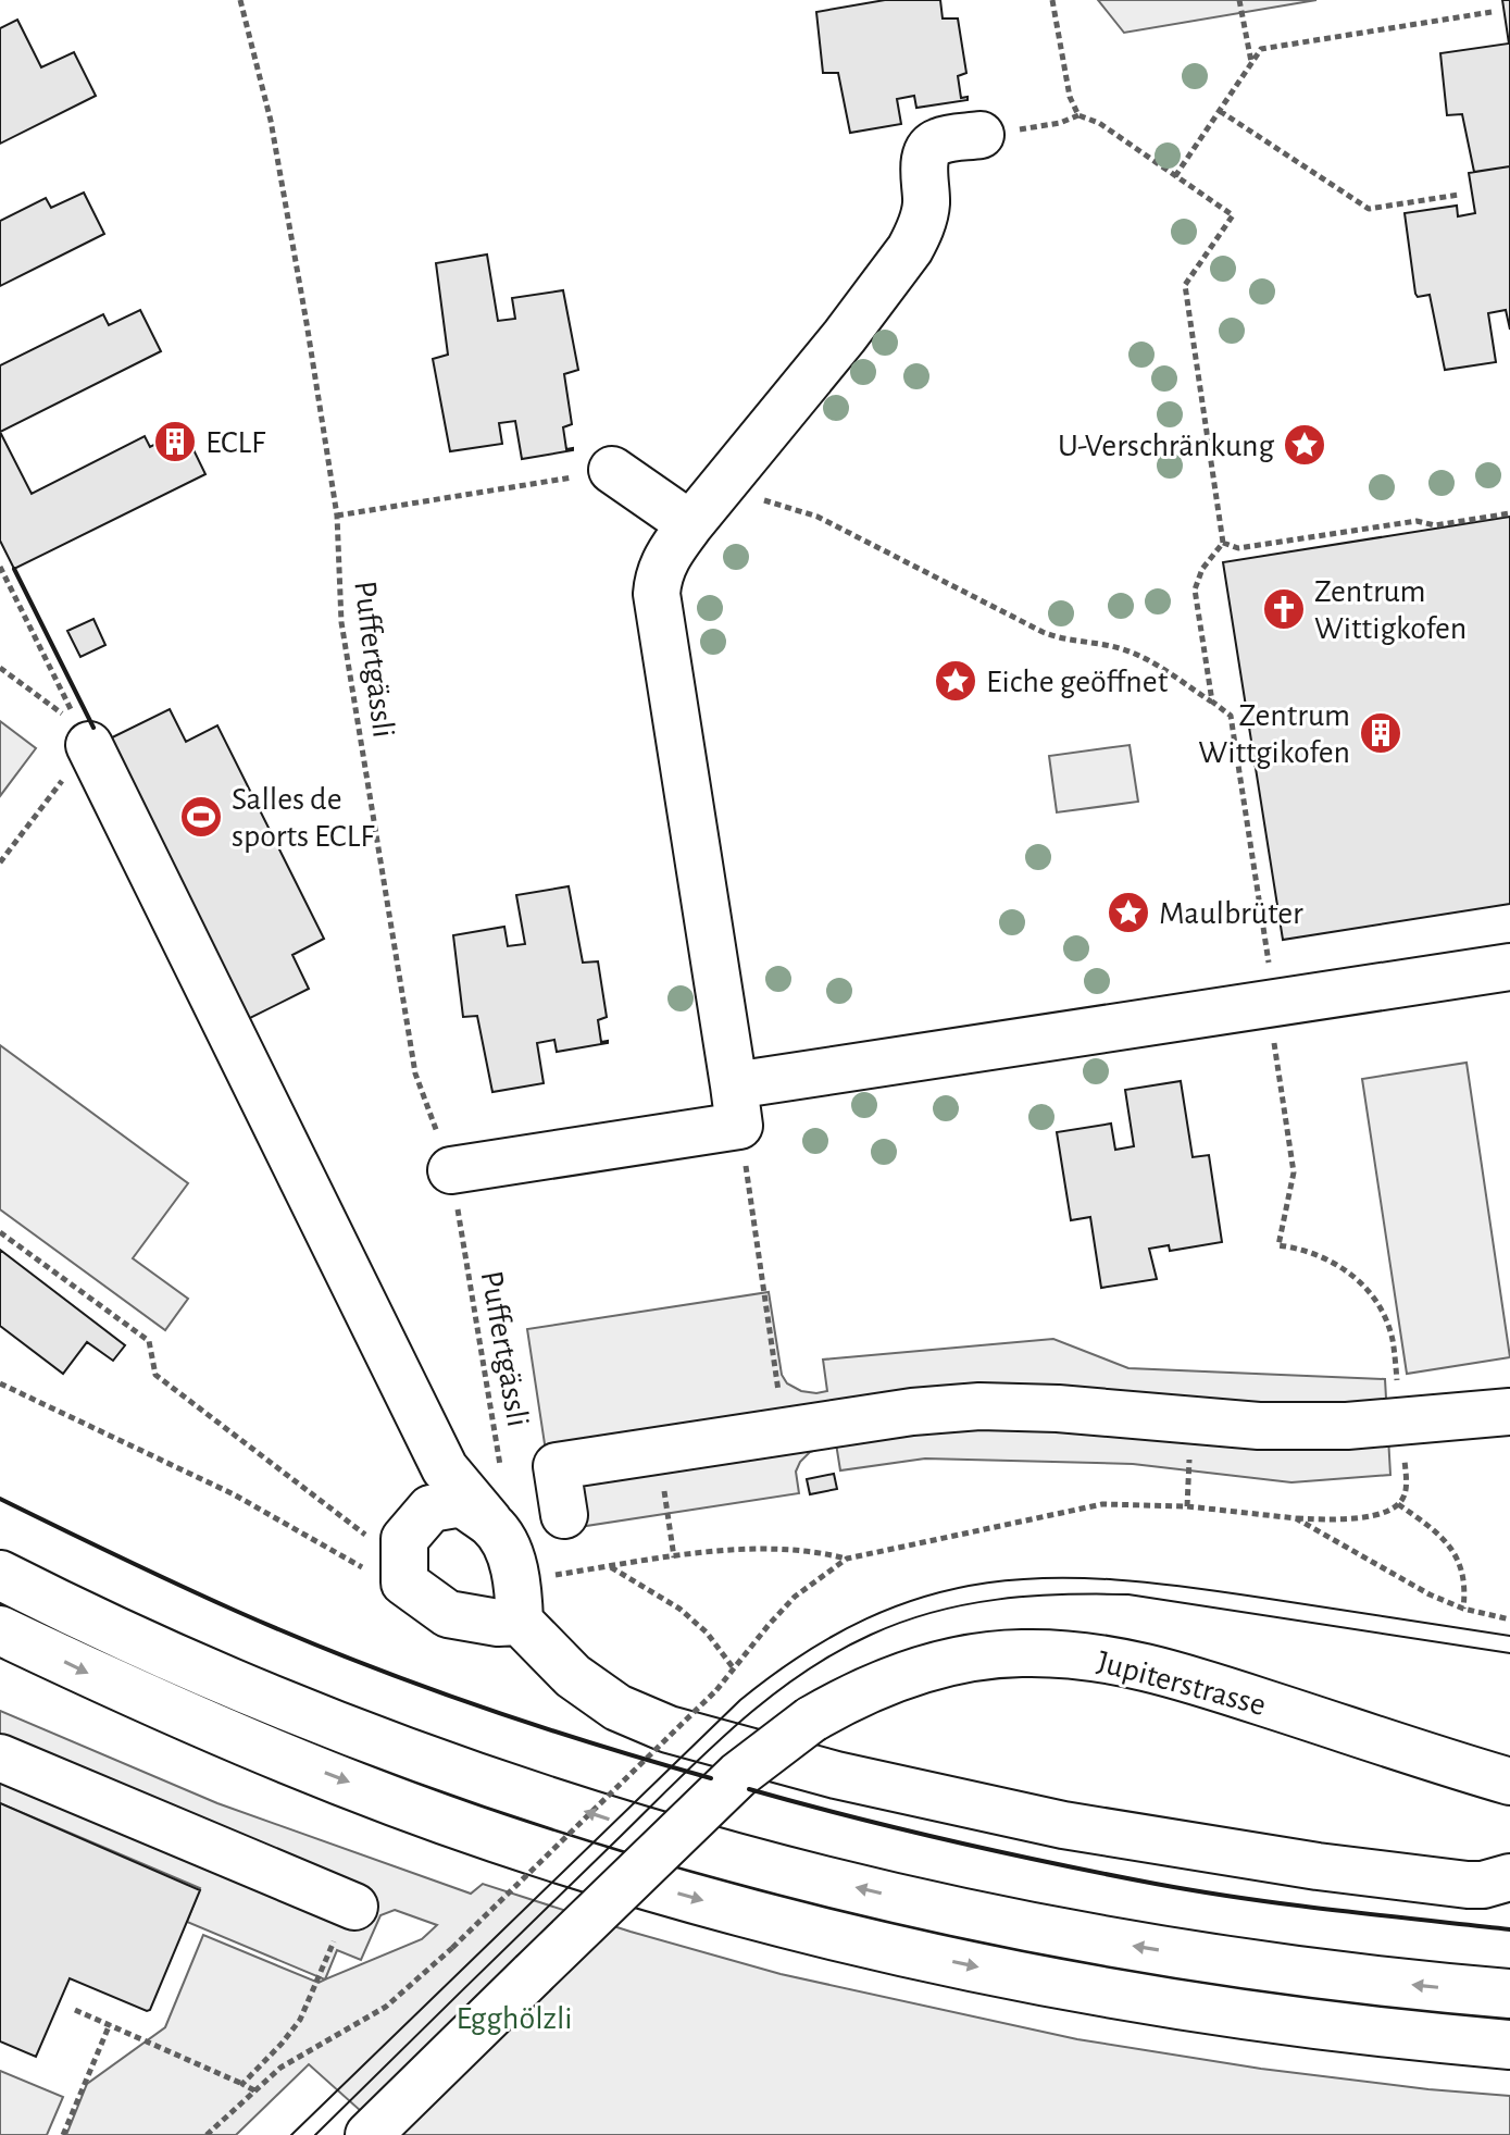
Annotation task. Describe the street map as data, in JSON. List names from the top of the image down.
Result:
{
  "streets": {
    "street": ["Jupiterstrasse"],
    "path": ["Puffertgässli"]
  },
  "parks": ["Egghölzli"],
  "places": {
    "building": ["ECLF", "Zentrum Wittgikofen"],
    "place": ["U-Verschränkung", "Eiche geöffnet", "Maulbrüter"],
    "church": ["Zentrum Wittigkofen"],
    "sports": ["Salles de sports ECLF"]
  }
}
